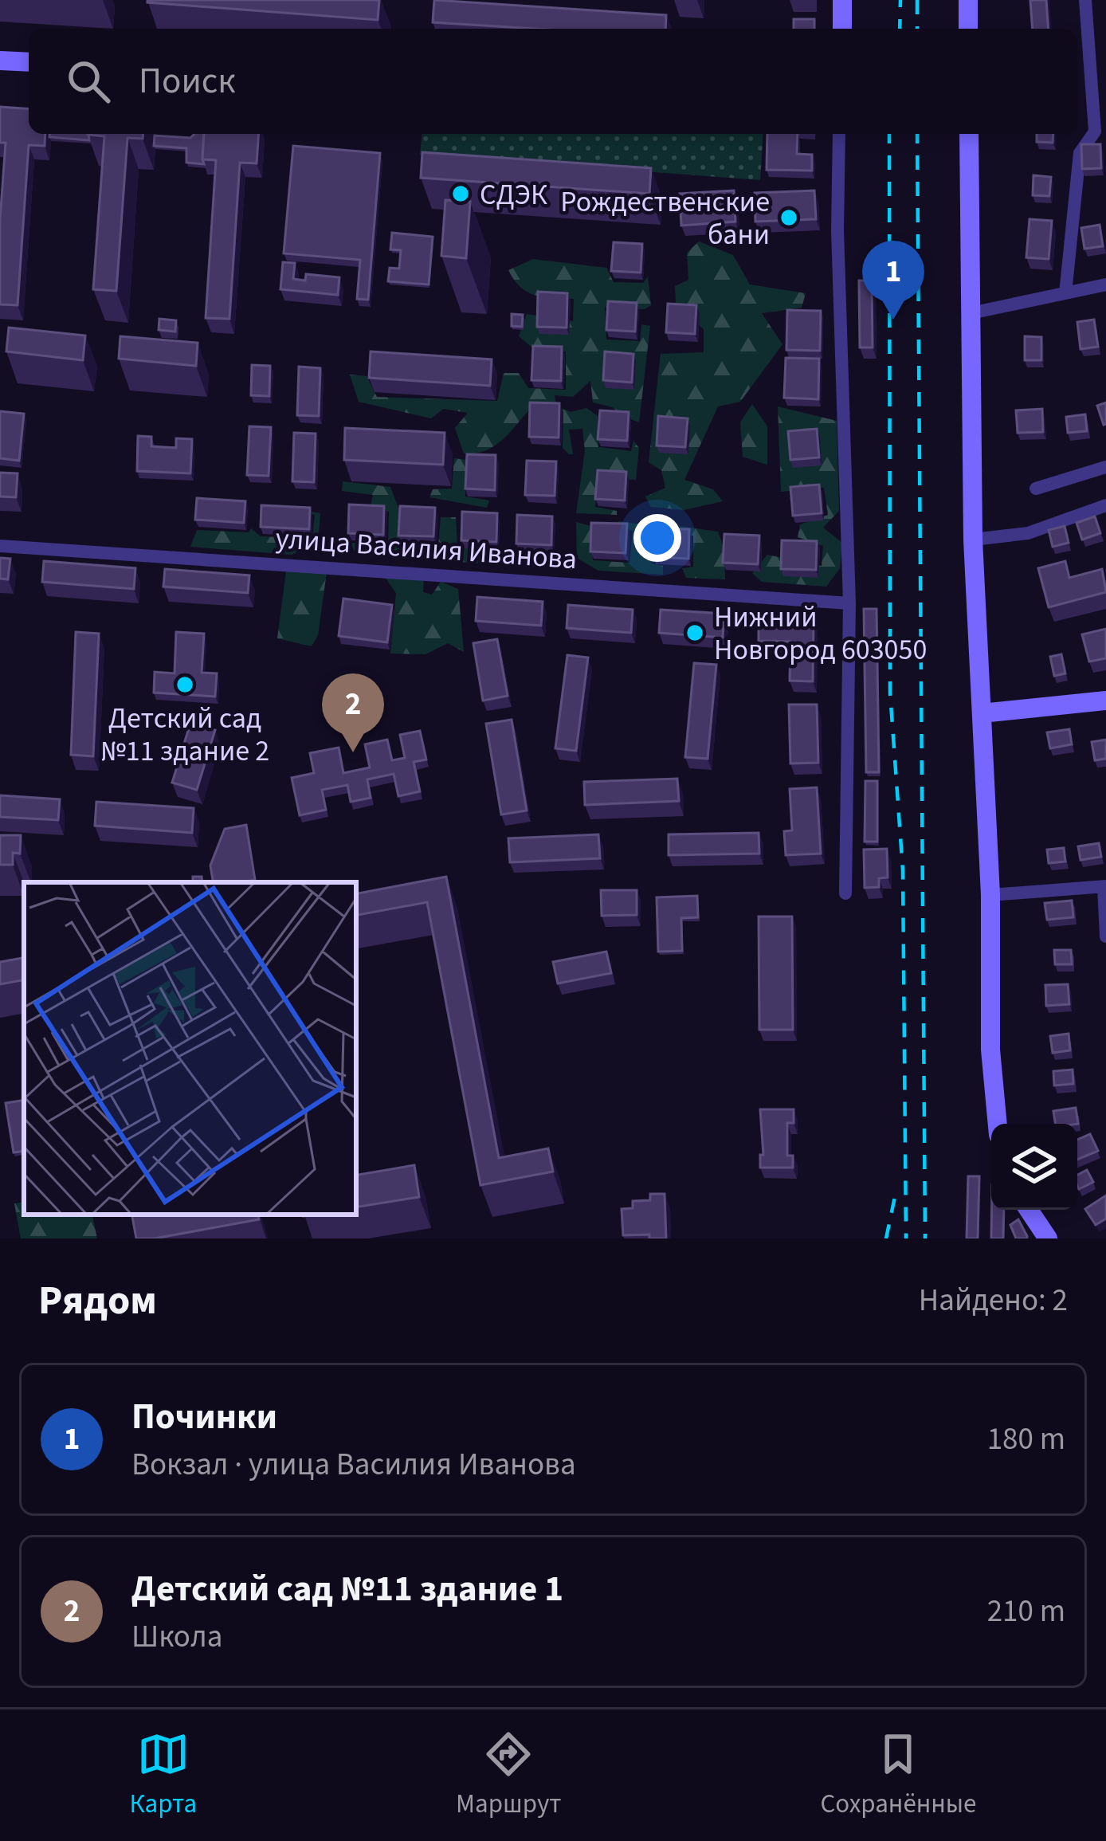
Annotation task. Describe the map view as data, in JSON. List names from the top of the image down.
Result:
{
  "streets": {
    "street": ["улица Василия Иванова"]
  },
  "places": [
    "СДЭК",
    "Рождественские бани",
    "Нижний Новгород 603050",
    "Детский сад №11 здание 2"
  ],
  "page": {
    "search": "Поиск",
    "pins": ["1", "2"],
    "heading": ["Рядом", "Найдено: 2"],
    "list": [
      {
        "mark": "1",
        "name": "Починки",
        "note": "Вокзал · улица Василия Иванова",
        "value": "180 m"
      },
      {
        "mark": "2",
        "name": "Детский сад №11 здание 1",
        "note": "Школа",
        "value": "210 m"
      }
    ],
    "nav": ["Карта", "Маршрут", "Сохранённые"]
  }
}
